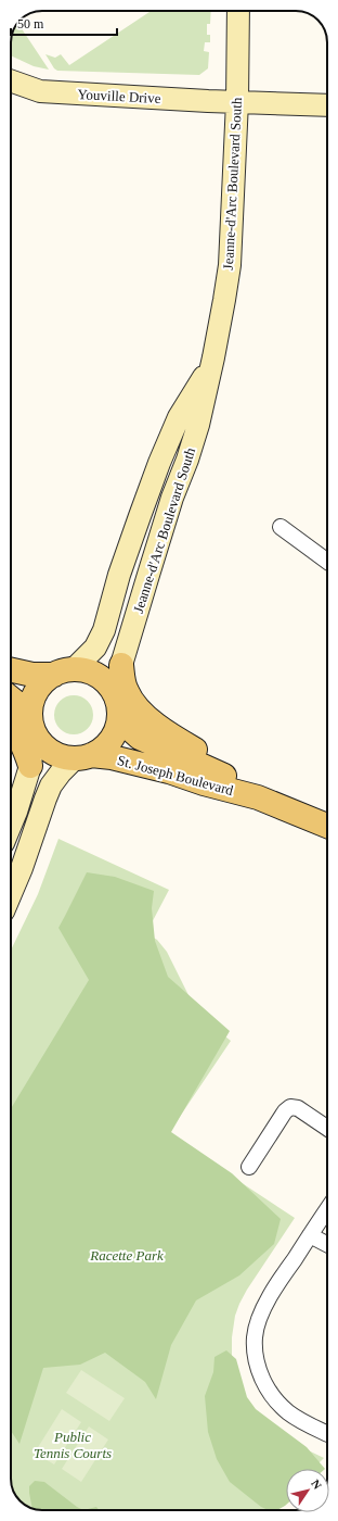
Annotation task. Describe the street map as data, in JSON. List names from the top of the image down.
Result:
{
  "streets": {
    "main road": ["Youville Drive", "Jeanne-d'Arc Boulevard South", "St. Joseph Boulevard"]
  },
  "crossings": [
    ["Youville Drive", "Jeanne-d'Arc Boulevard South"],
    ["Jeanne-d'Arc Boulevard South", "St. Joseph Boulevard"]
  ],
  "parks": ["Racette Park", "Public Tennis Courts"],
  "scale_bar": "50 m",
  "north": "top right"
}
